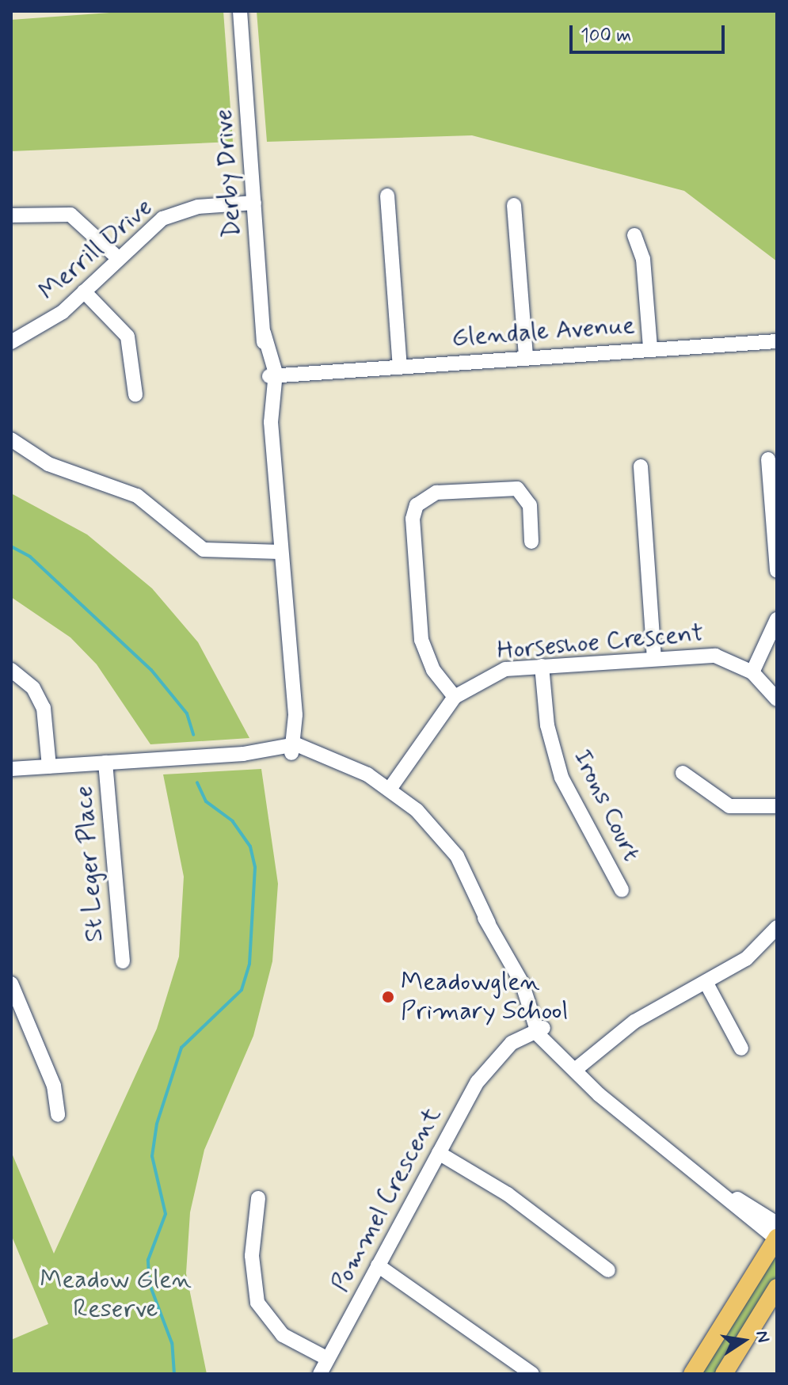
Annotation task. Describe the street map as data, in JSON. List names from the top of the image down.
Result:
{
  "streets": {
    "street": [
      "Derby Drive",
      "Merrill Drive",
      "Glendale Avenue",
      "Horseshoe Crescent",
      "Irons Court",
      "St Leger Place",
      "Pommel Crescent"
    ]
  },
  "crossings": [
    ["Derby Drive", "Merrill Drive"],
    ["Derby Drive", "Glendale Avenue"],
    ["Horseshoe Crescent", "Irons Court"]
  ],
  "parks": ["Meadow Glen Reserve"],
  "places": ["Meadowglen Primary School"],
  "scale_bar": "100 m",
  "north": "right"
}
